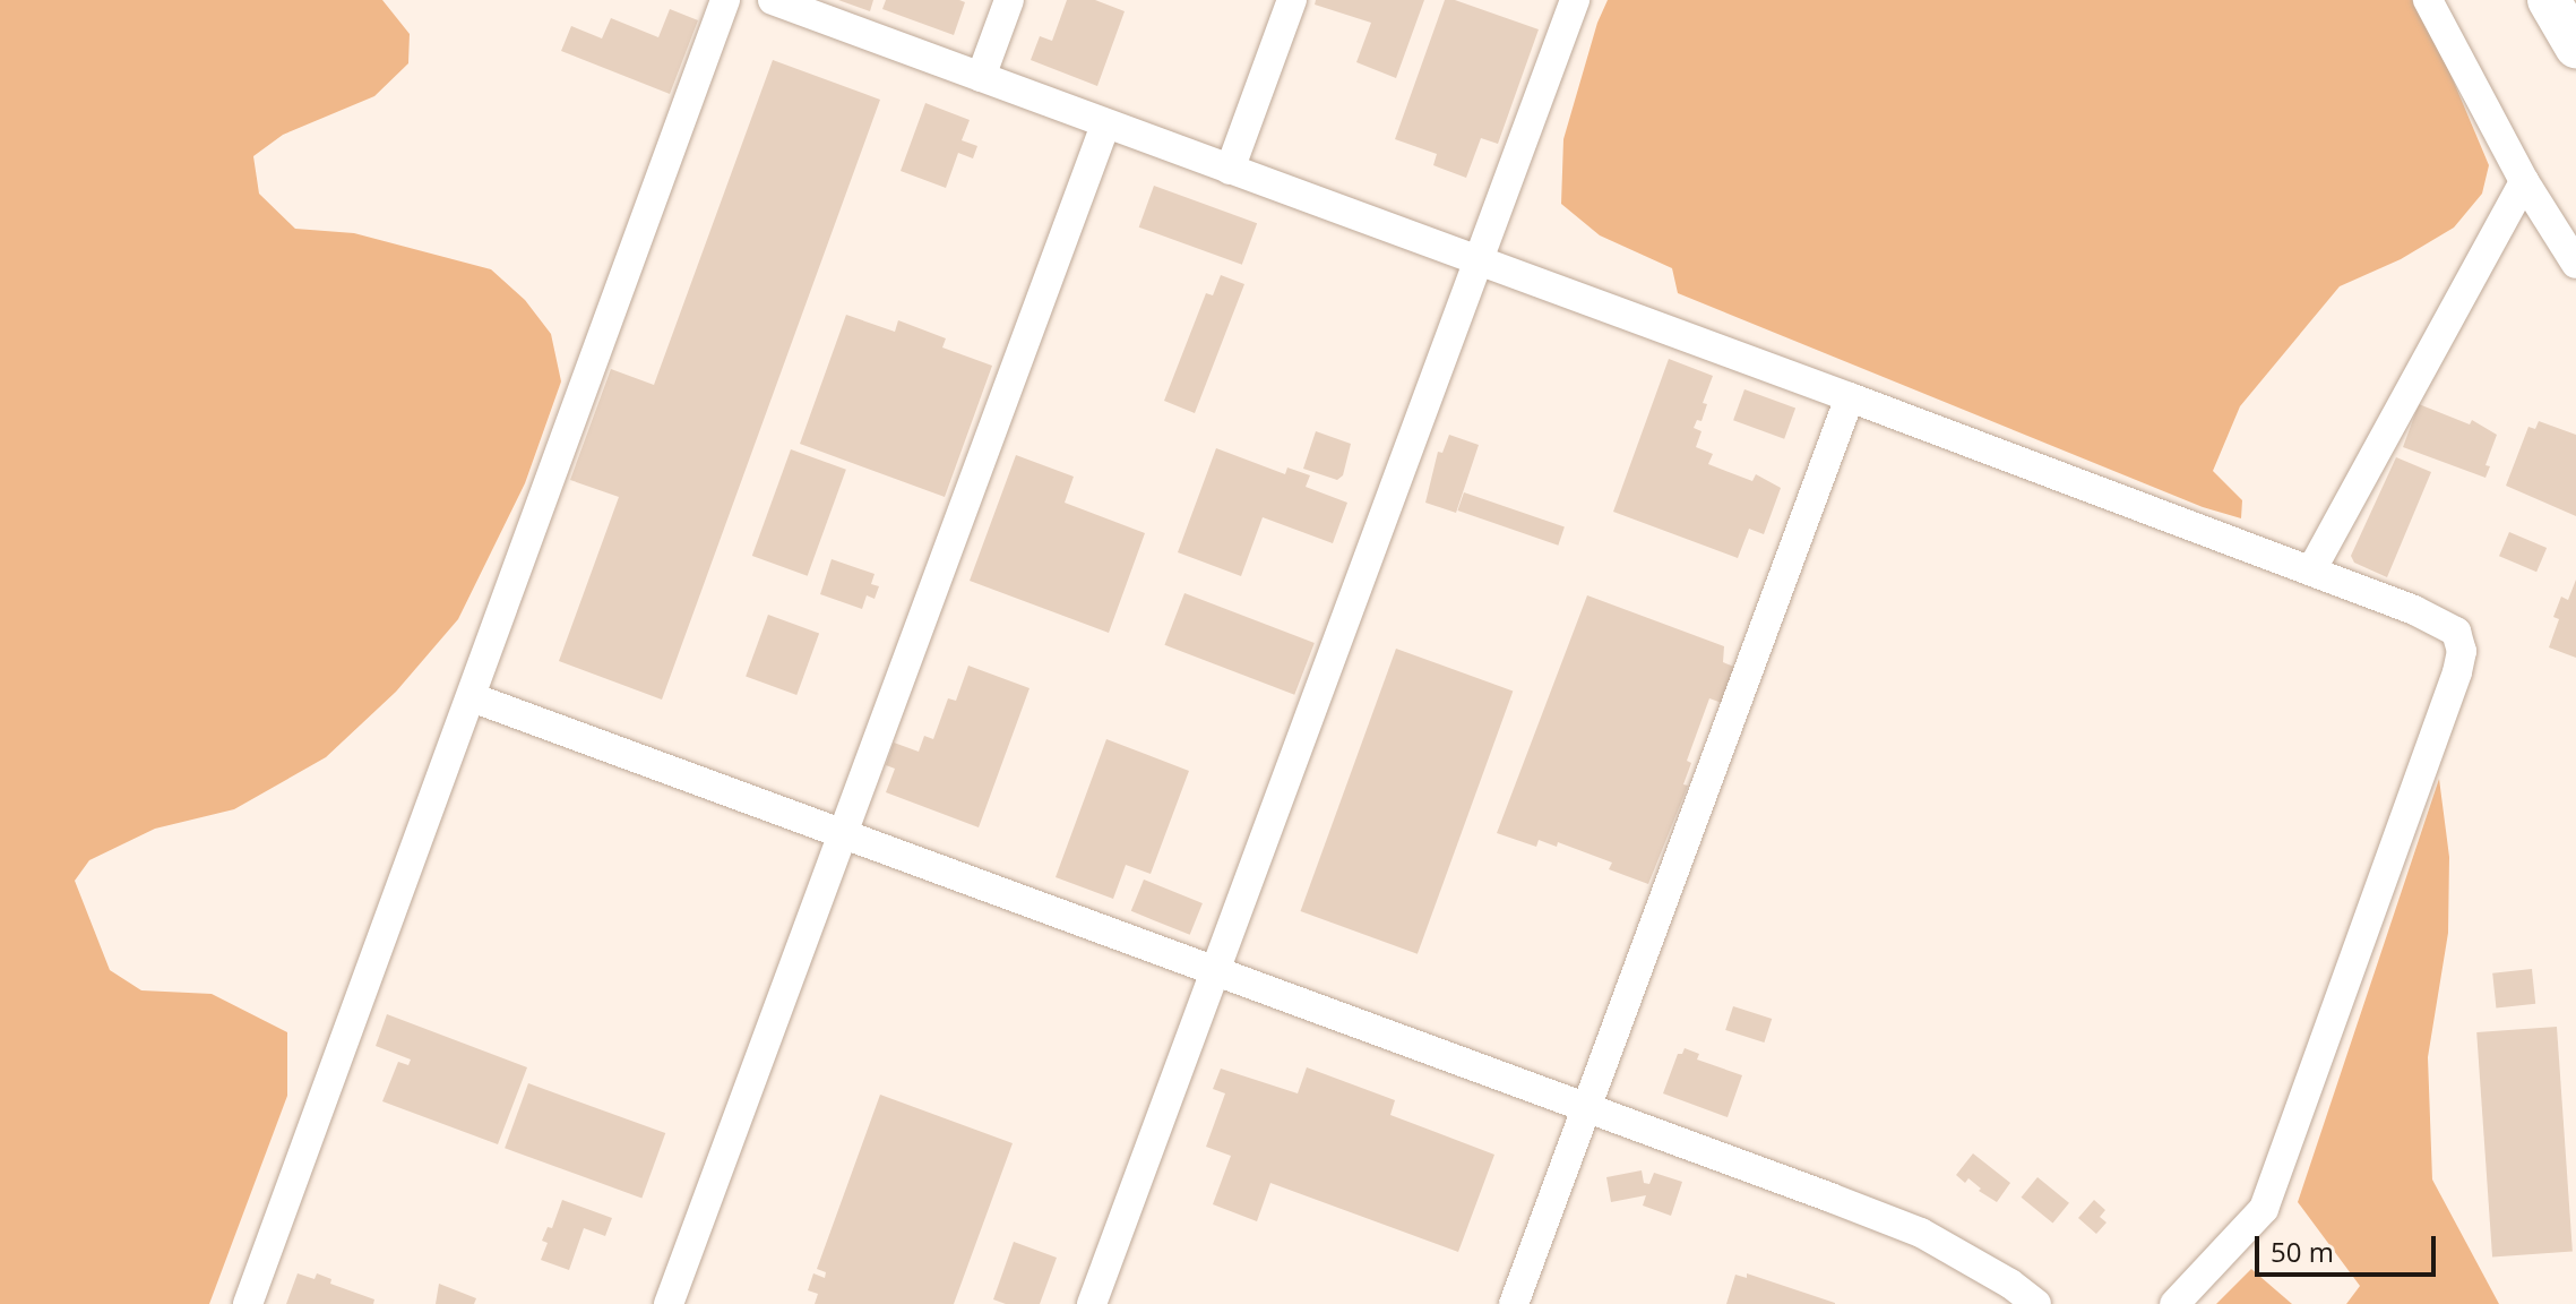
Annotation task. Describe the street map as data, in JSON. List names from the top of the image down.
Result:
{
  "scale_bar": "50 m"
}
